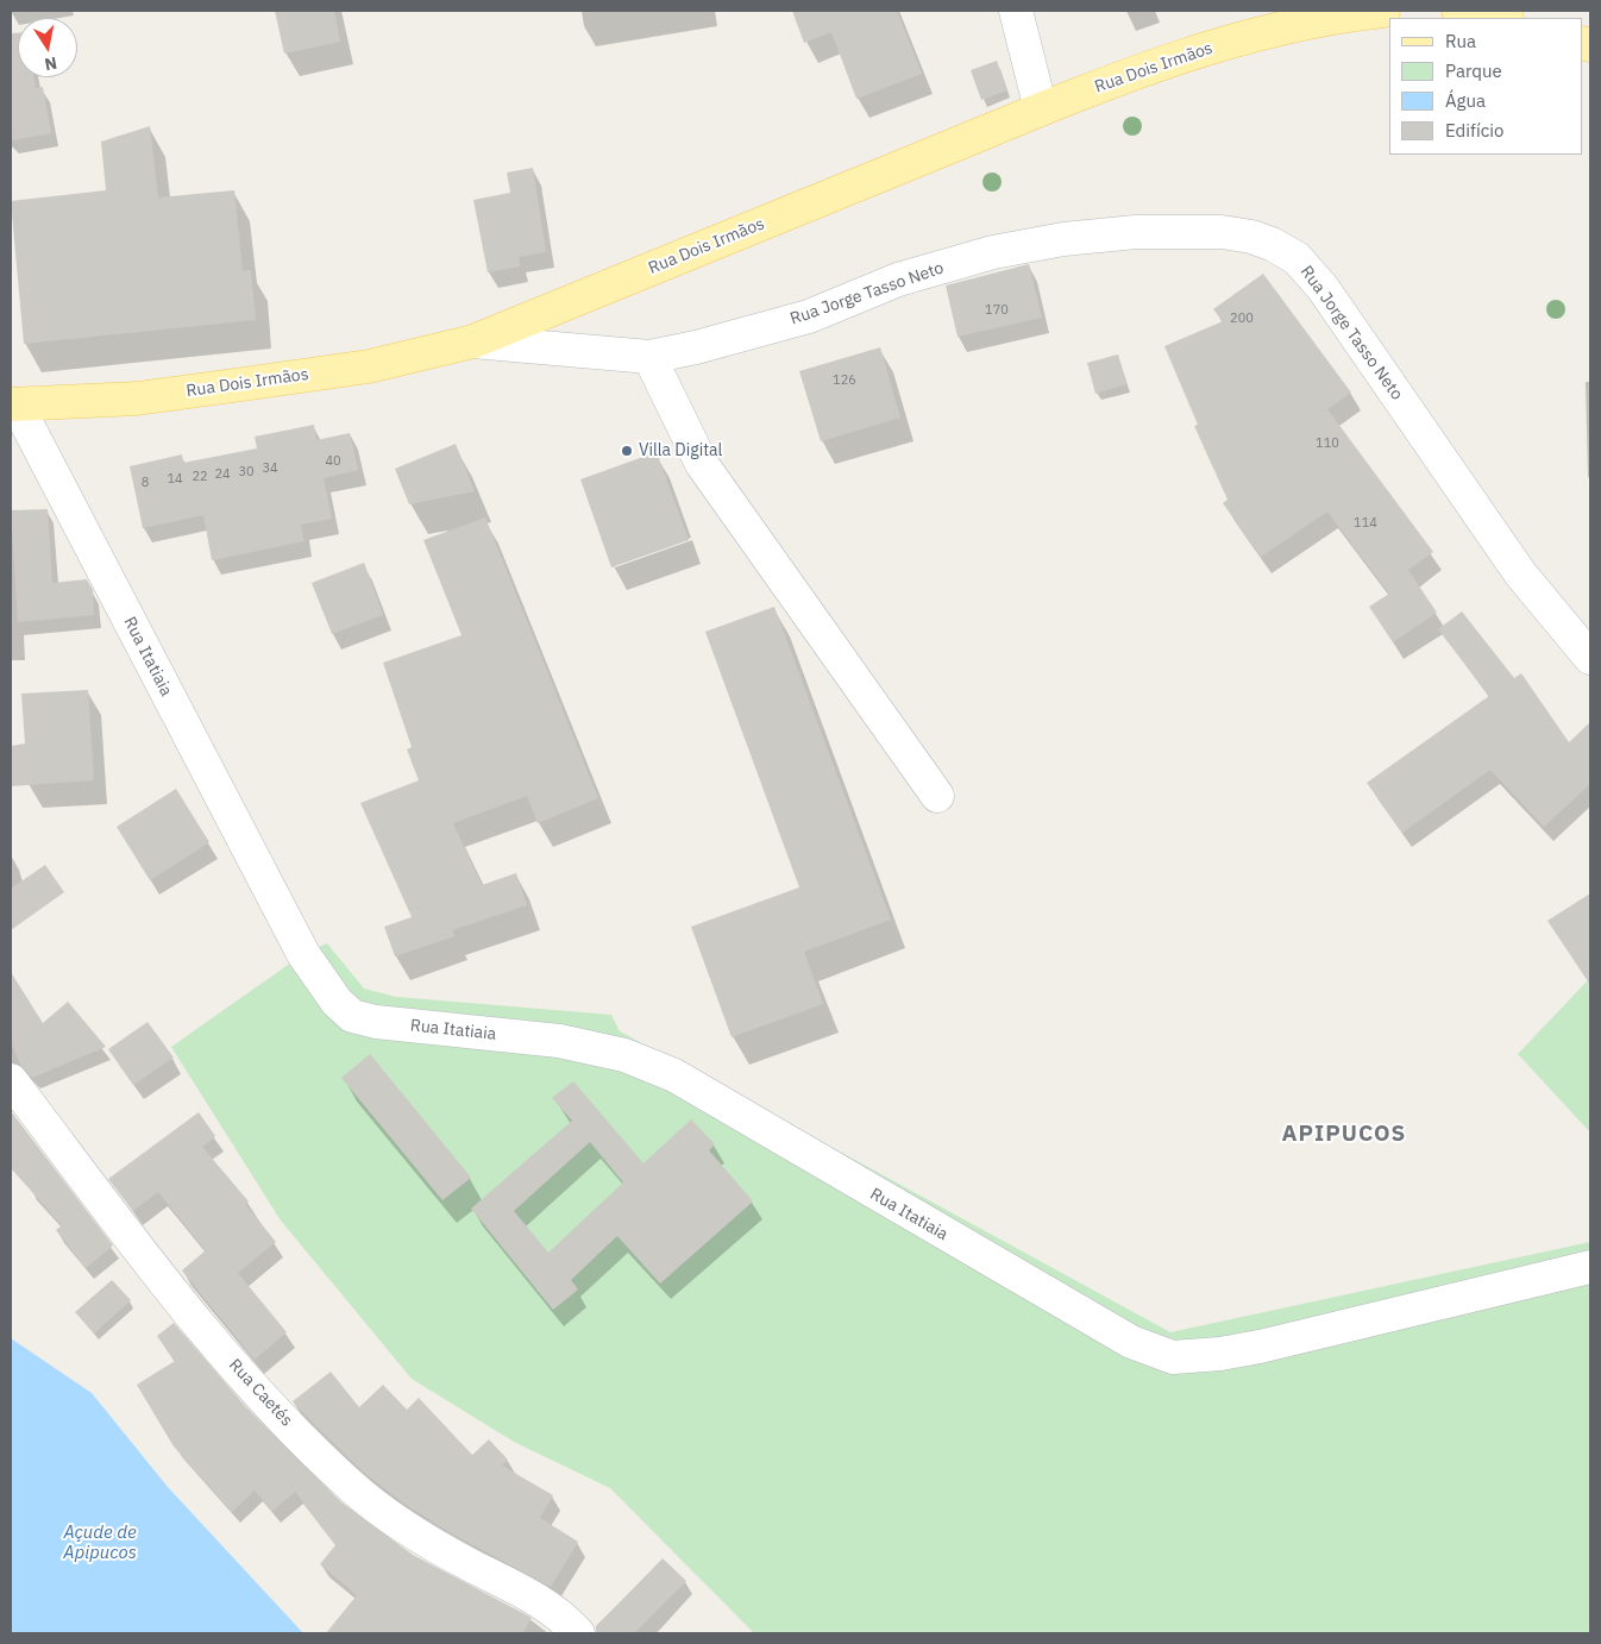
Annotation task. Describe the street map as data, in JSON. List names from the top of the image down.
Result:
{
  "streets": {
    "main road": ["Rua Dois Irmãos"],
    "street": ["Rua Jorge Tasso Neto", "Rua Itatiaia", "Rua Caetés"]
  },
  "crossings": [
    ["Rua Dois Irmãos", "Rua Jorge Tasso Neto"],
    ["Rua Dois Irmãos", "Rua Itatiaia"]
  ],
  "districts": ["APIPUCOS"],
  "water": ["Açude de Apipucos"],
  "places": ["Villa Digital"],
  "house_numbers": [
    "170",
    "200",
    "126",
    "110",
    "40",
    "34",
    "30",
    "24",
    "22",
    "14",
    "8",
    "114"
  ],
  "legend": [
    "Rua",
    "Parque",
    "Água",
    "Edifício"
  ],
  "north": "bottom"
}
